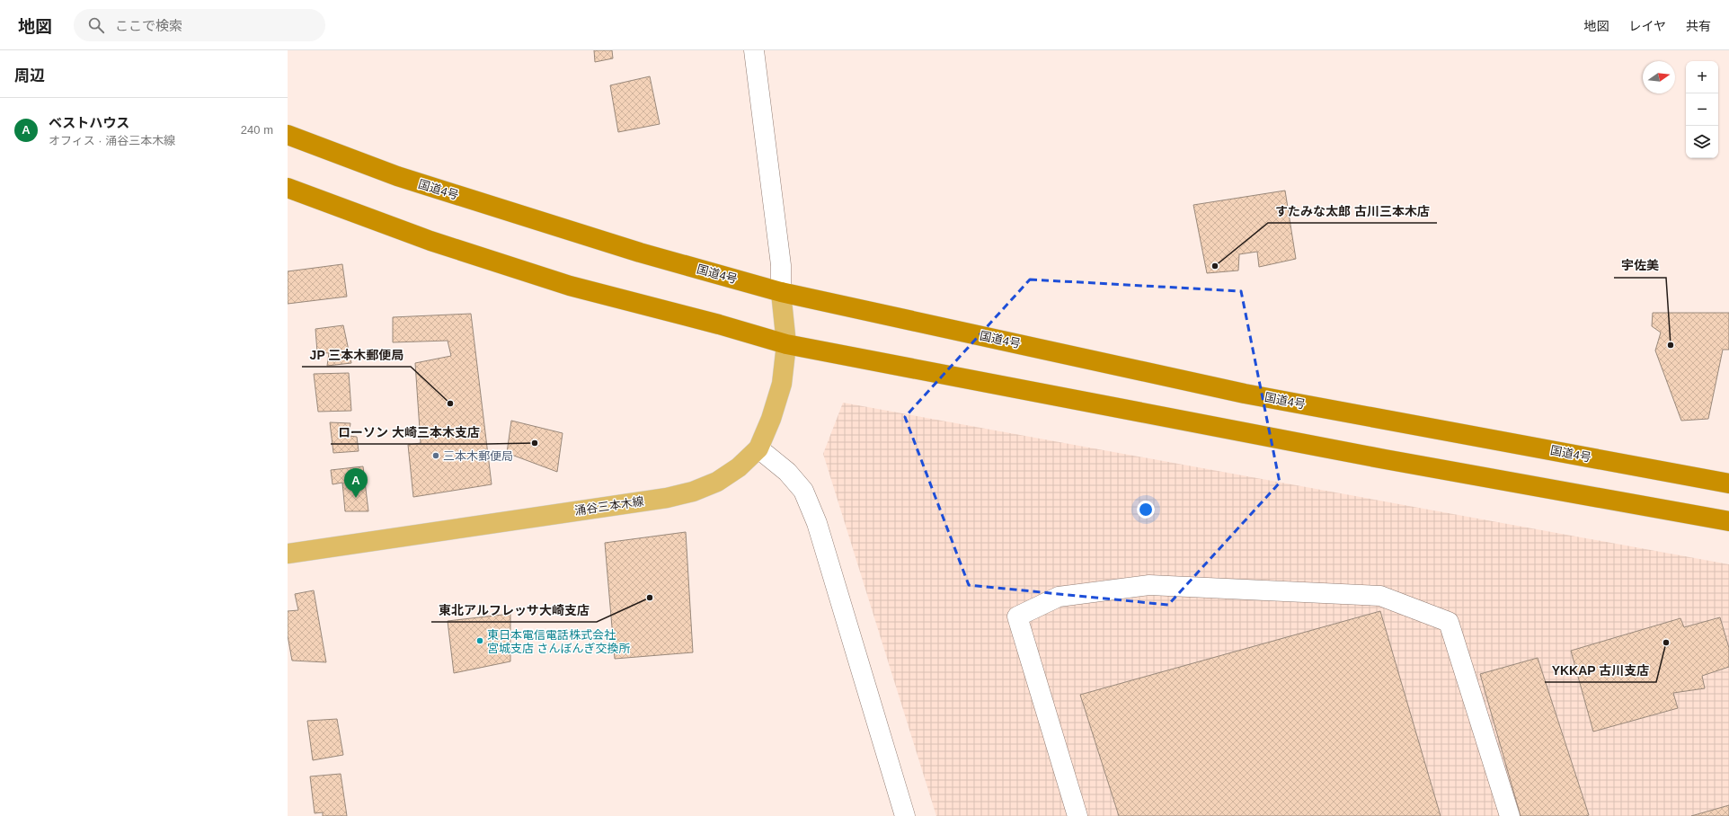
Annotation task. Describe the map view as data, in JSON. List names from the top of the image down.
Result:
{
  "streets": {
    "highway": ["国道4号"],
    "main road": ["涌谷三本木線"]
  },
  "crossings": [
    ["国道4号", "涌谷三本木線"]
  ],
  "places": [
    "すたみな太郎 古川三本木店",
    "宇佐美",
    "JP 三本木郵便局",
    "ローソン 大崎三本木支店",
    "三本木郵便局",
    "東北アルフレッサ大崎支店",
    "東日本電信電話株式会社 宮城支店 さんぼんぎ交換所",
    "YKKAP 古川支店"
  ],
  "north": "right",
  "page": {
    "header": "地図",
    "search": "ここで検索",
    "nav": ["地図", "レイヤ", "共有"],
    "heading": "周辺",
    "map_buttons": ["+", "−"],
    "list": [
      {
        "mark": "A",
        "name": "ベストハウス",
        "note": "オフィス · 涌谷三本木線",
        "value": "240 m"
      }
    ],
    "pins": "A"
  }
}
